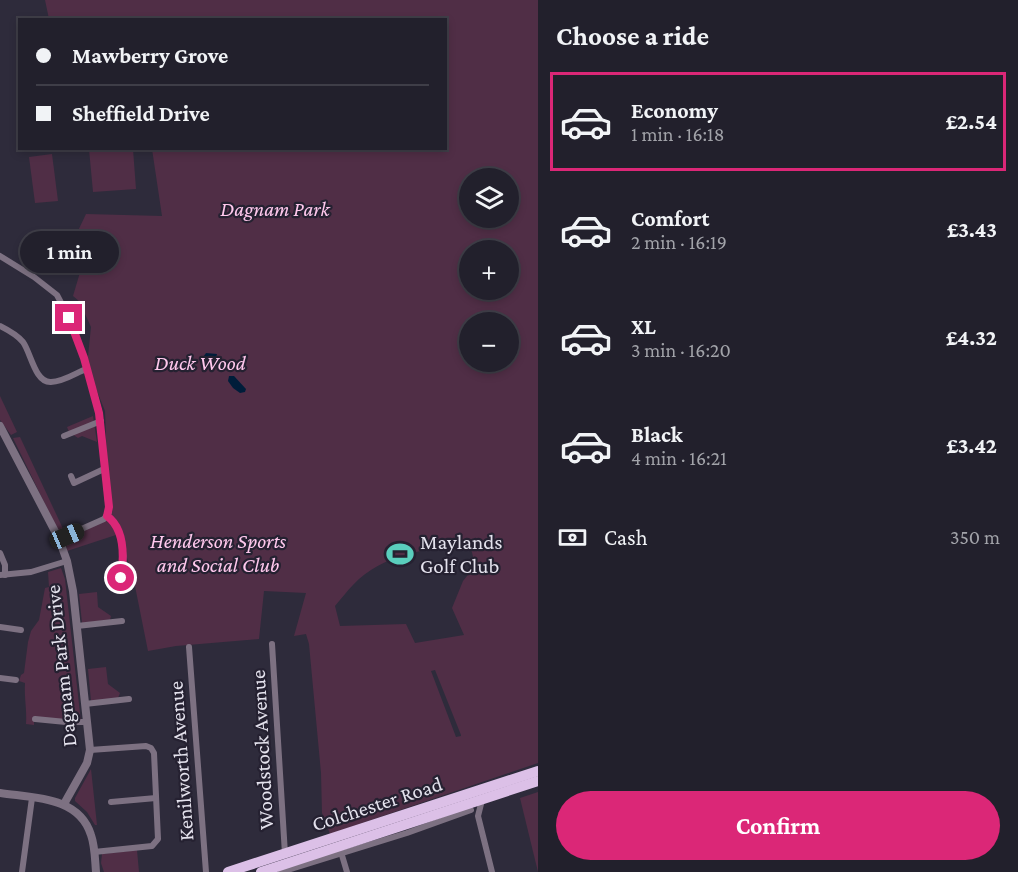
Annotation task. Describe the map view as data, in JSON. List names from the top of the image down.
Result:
{
  "streets": {
    "highway": ["Colchester Road"],
    "street": ["Dagnam Park Drive", "Woodstock Avenue", "Kenilworth Avenue"]
  },
  "crossings": [
    ["Woodstock Avenue", "Colchester Road"]
  ],
  "parks": ["Dagnam Park", "Duck Wood", "Henderson Sports and Social Club"],
  "places": {
    "sports": ["Maylands Golf Club"]
  },
  "page": {
    "heading": "Choose a ride",
    "banner": ["Mawberry Grove", "Sheffield Drive"],
    "list": [
      {
        "name": "Economy",
        "note": "1 min · 16:18",
        "value": "£2.54"
      },
      {
        "name": "Comfort",
        "note": "2 min · 16:19",
        "value": "£3.43"
      },
      {
        "name": "XL",
        "note": "3 min · 16:20",
        "value": "£4.32"
      },
      {
        "name": "Black",
        "note": "4 min · 16:21",
        "value": "£3.42"
      }
    ],
    "map_buttons": ["+", "−"],
    "bubble": "1 min",
    "pay": ["Cash", "350 m"],
    "buttons": "Confirm"
  }
}
